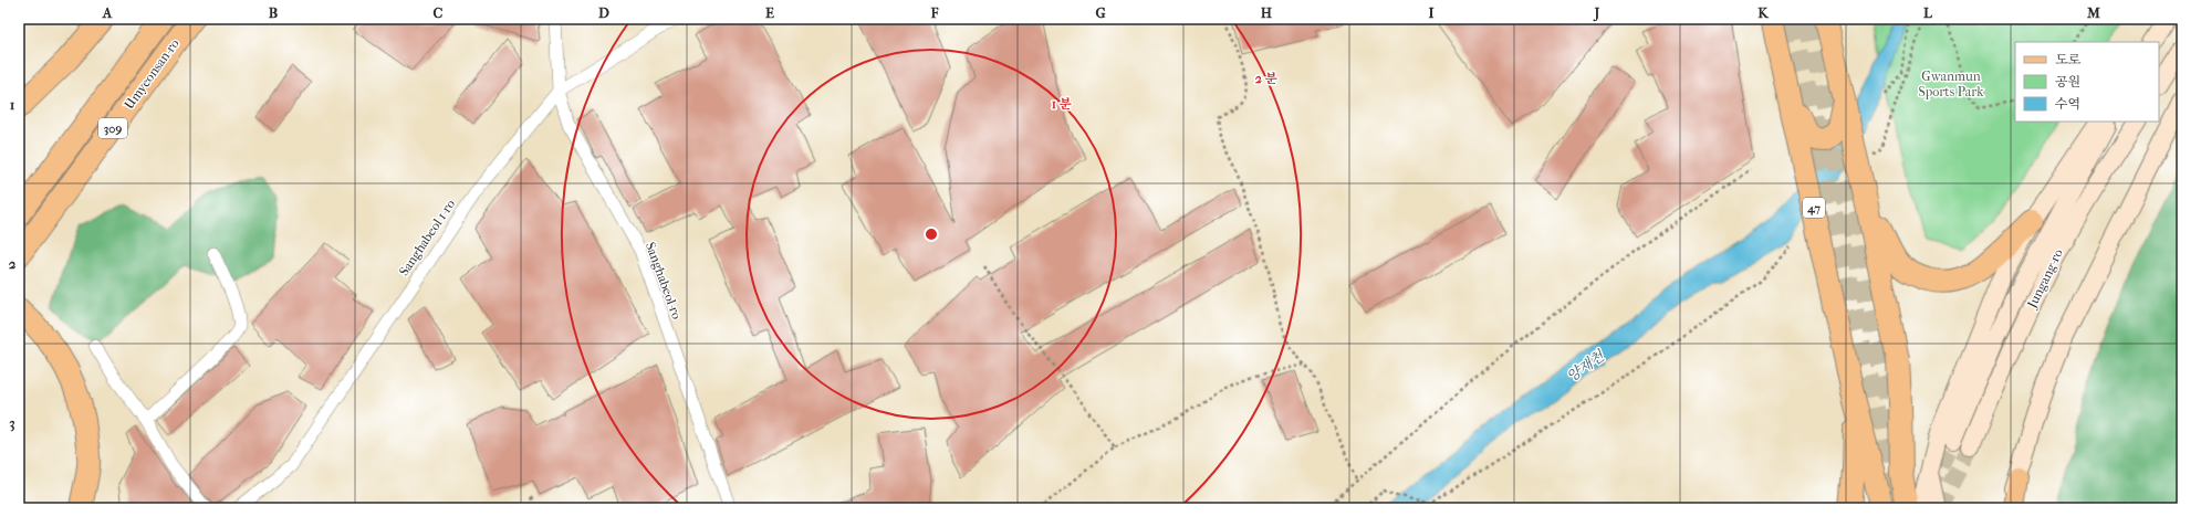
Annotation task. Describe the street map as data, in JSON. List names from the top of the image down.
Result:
{
  "streets": {
    "highway": ["Umyeonsan-ro", "309", "47"],
    "street": ["Sanghabeol 1-ro", "Jungang-ro", "Sanghabeol-ro"]
  },
  "crossings": [
    ["Sanghabeol 1-ro", "Sanghabeol-ro"]
  ],
  "water": ["양재천"],
  "parks": ["Gwanmun Sports Park"],
  "legend": ["도로", "공원", "수역"],
  "grid": {
    "columns": [
      "A",
      "B",
      "C",
      "D",
      "E",
      "F",
      "G",
      "H",
      "I",
      "J",
      "K",
      "L",
      "M"
    ],
    "rows": ["1", "2", "3"]
  },
  "rings": ["2 분", "1 분"]
}
